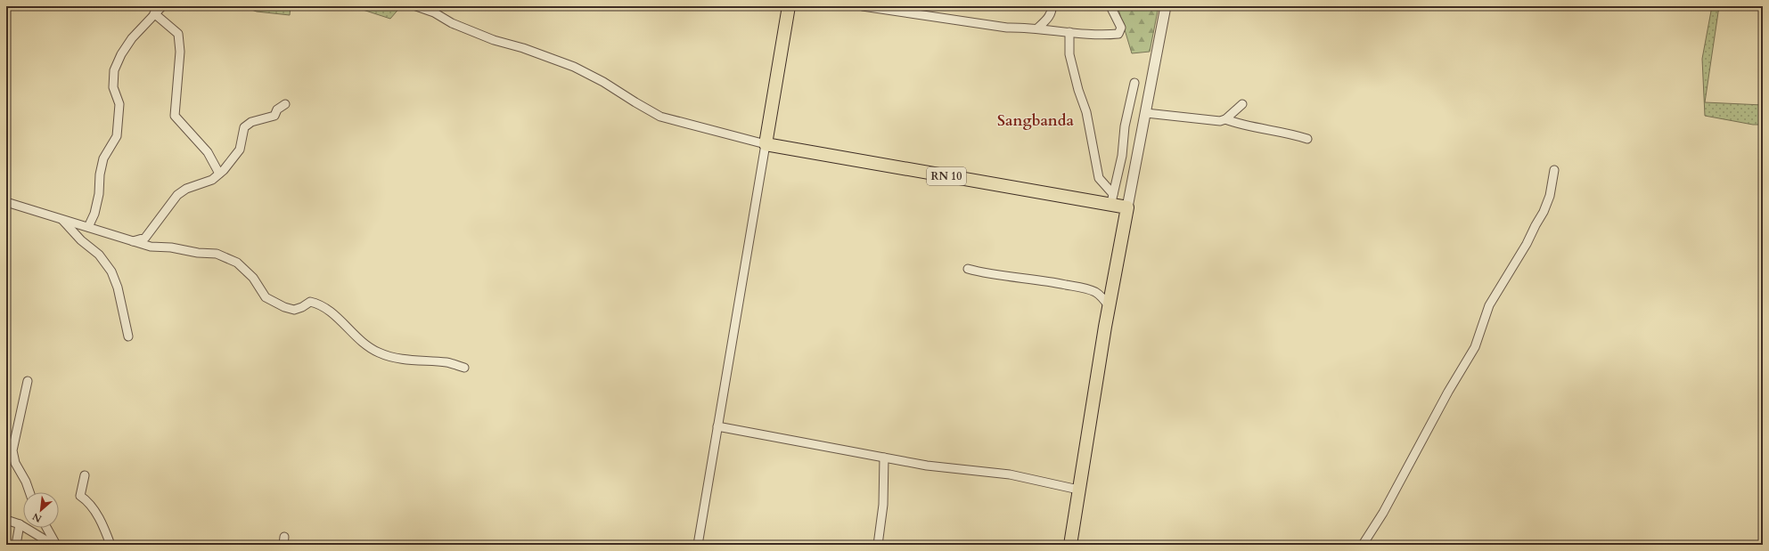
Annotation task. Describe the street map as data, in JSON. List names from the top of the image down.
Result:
{
  "streets": {
    "main road": ["RN 10"]
  },
  "districts": ["Sangbanda"],
  "north": "bottom left"
}
